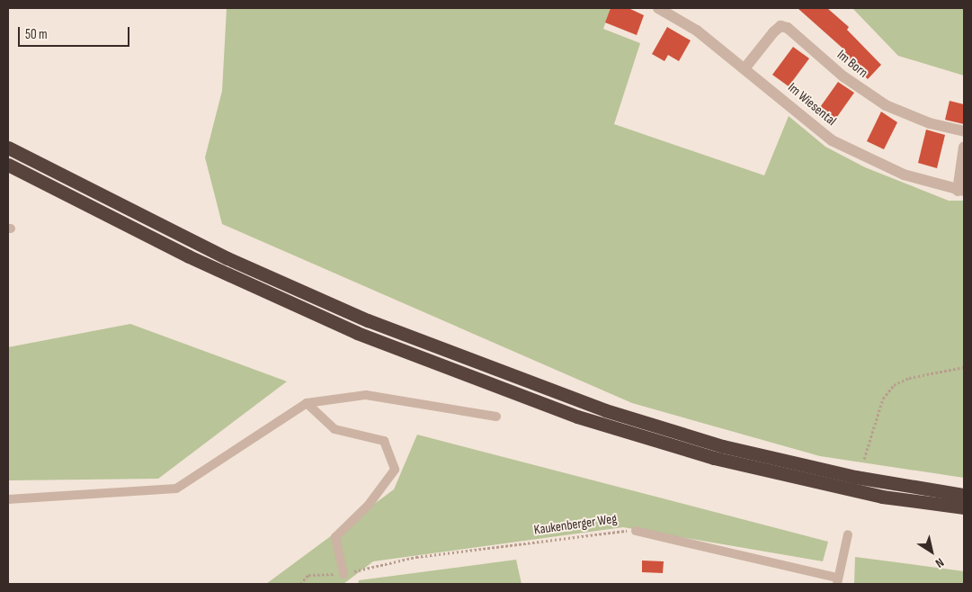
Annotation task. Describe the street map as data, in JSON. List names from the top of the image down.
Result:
{
  "streets": {
    "street": ["Im Born", "Im Wiesental"],
    "lane": ["Kaukenberger Weg"]
  },
  "crossings": [
    ["Im Born", "Im Wiesental"]
  ],
  "scale_bar": "50 m",
  "north": "bottom right"
}
